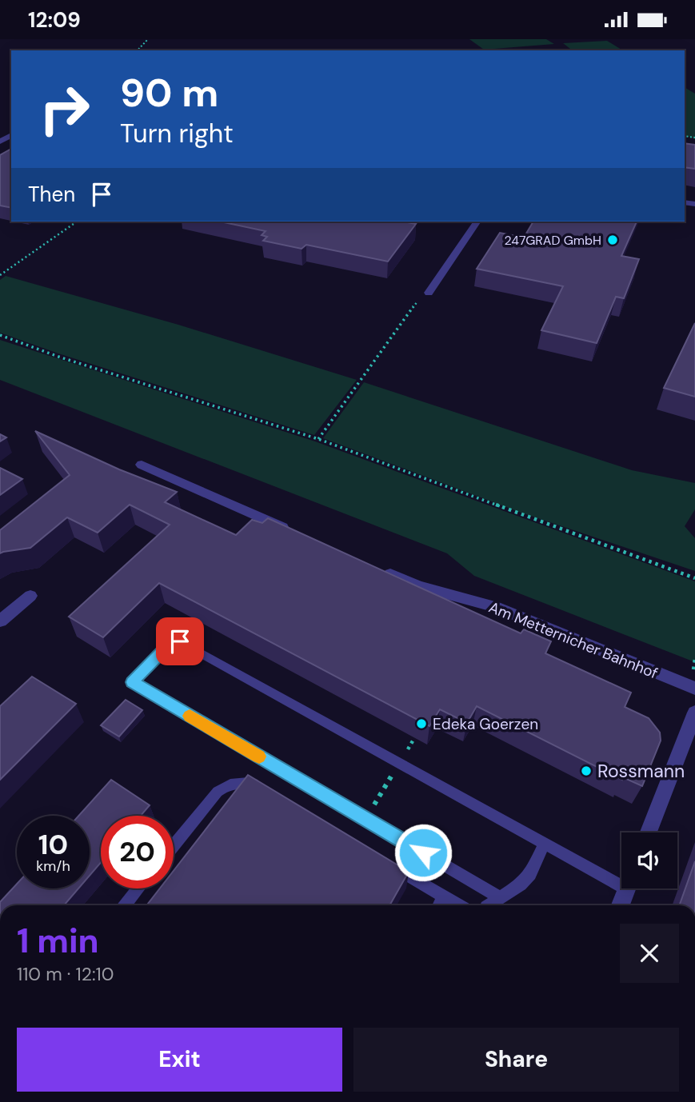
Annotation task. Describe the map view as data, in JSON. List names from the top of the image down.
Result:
{
  "streets": {
    "street": ["Am Metternicher Bahnhof"]
  },
  "places": ["247GRAD GmbH", "Edeka Goerzen", "Rossmann"],
  "page": {
    "status": "12:09",
    "turn": ["90 m", "Turn right"],
    "then": "Then",
    "speed": "10 km/h",
    "limit": "20",
    "heading": ["1 min", "110 m · 12:10"],
    "buttons": ["Exit", "Share"]
  }
}
